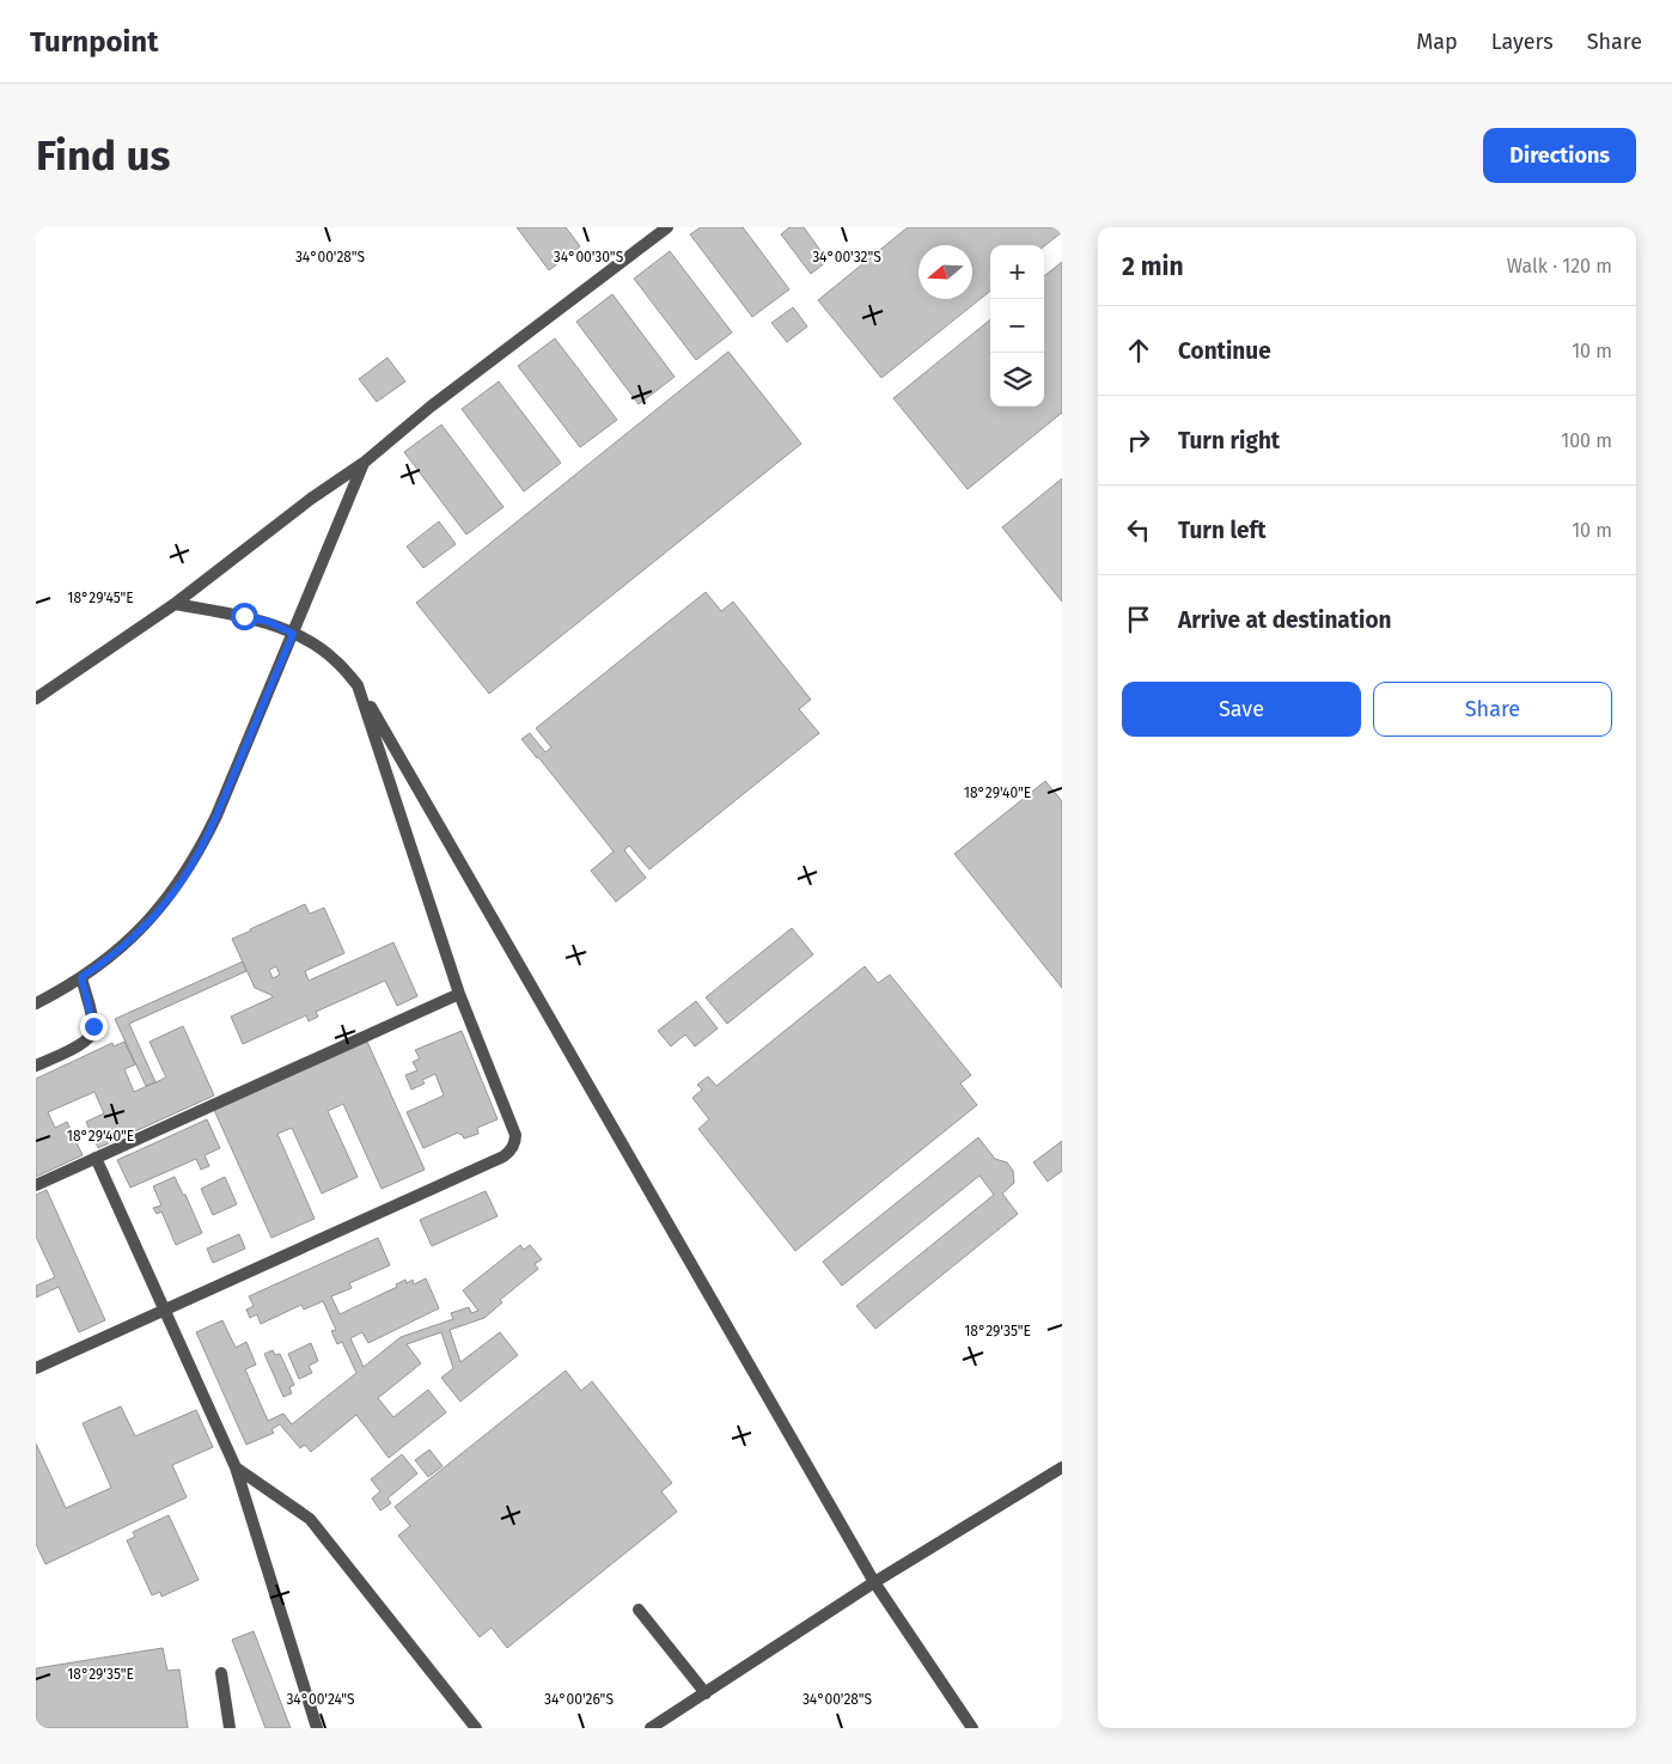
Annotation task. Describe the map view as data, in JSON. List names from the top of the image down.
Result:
{
  "north": "left",
  "page": {
    "header": "Turnpoint",
    "nav": ["Map", "Layers", "Share"],
    "buttons": [
      "Directions",
      ["Save", "Share"]
    ],
    "title": "Find us",
    "heading": ["2 min", "Walk · 120 m"],
    "map_buttons": ["+", "−"],
    "list": [
      ["Continue", "10 m"],
      ["Turn right", "100 m"],
      ["Turn left", "10 m"],
      "Arrive at destination"
    ]
  },
  "coordinates": [
    "34°00'28\"S",
    "34°00'30\"S",
    "34°00'32\"S",
    "18°29'45\"E",
    "18°29'40\"E",
    "18°29'35\"E",
    "34°00'24\"S",
    "34°00'26\"S"
  ]
}
